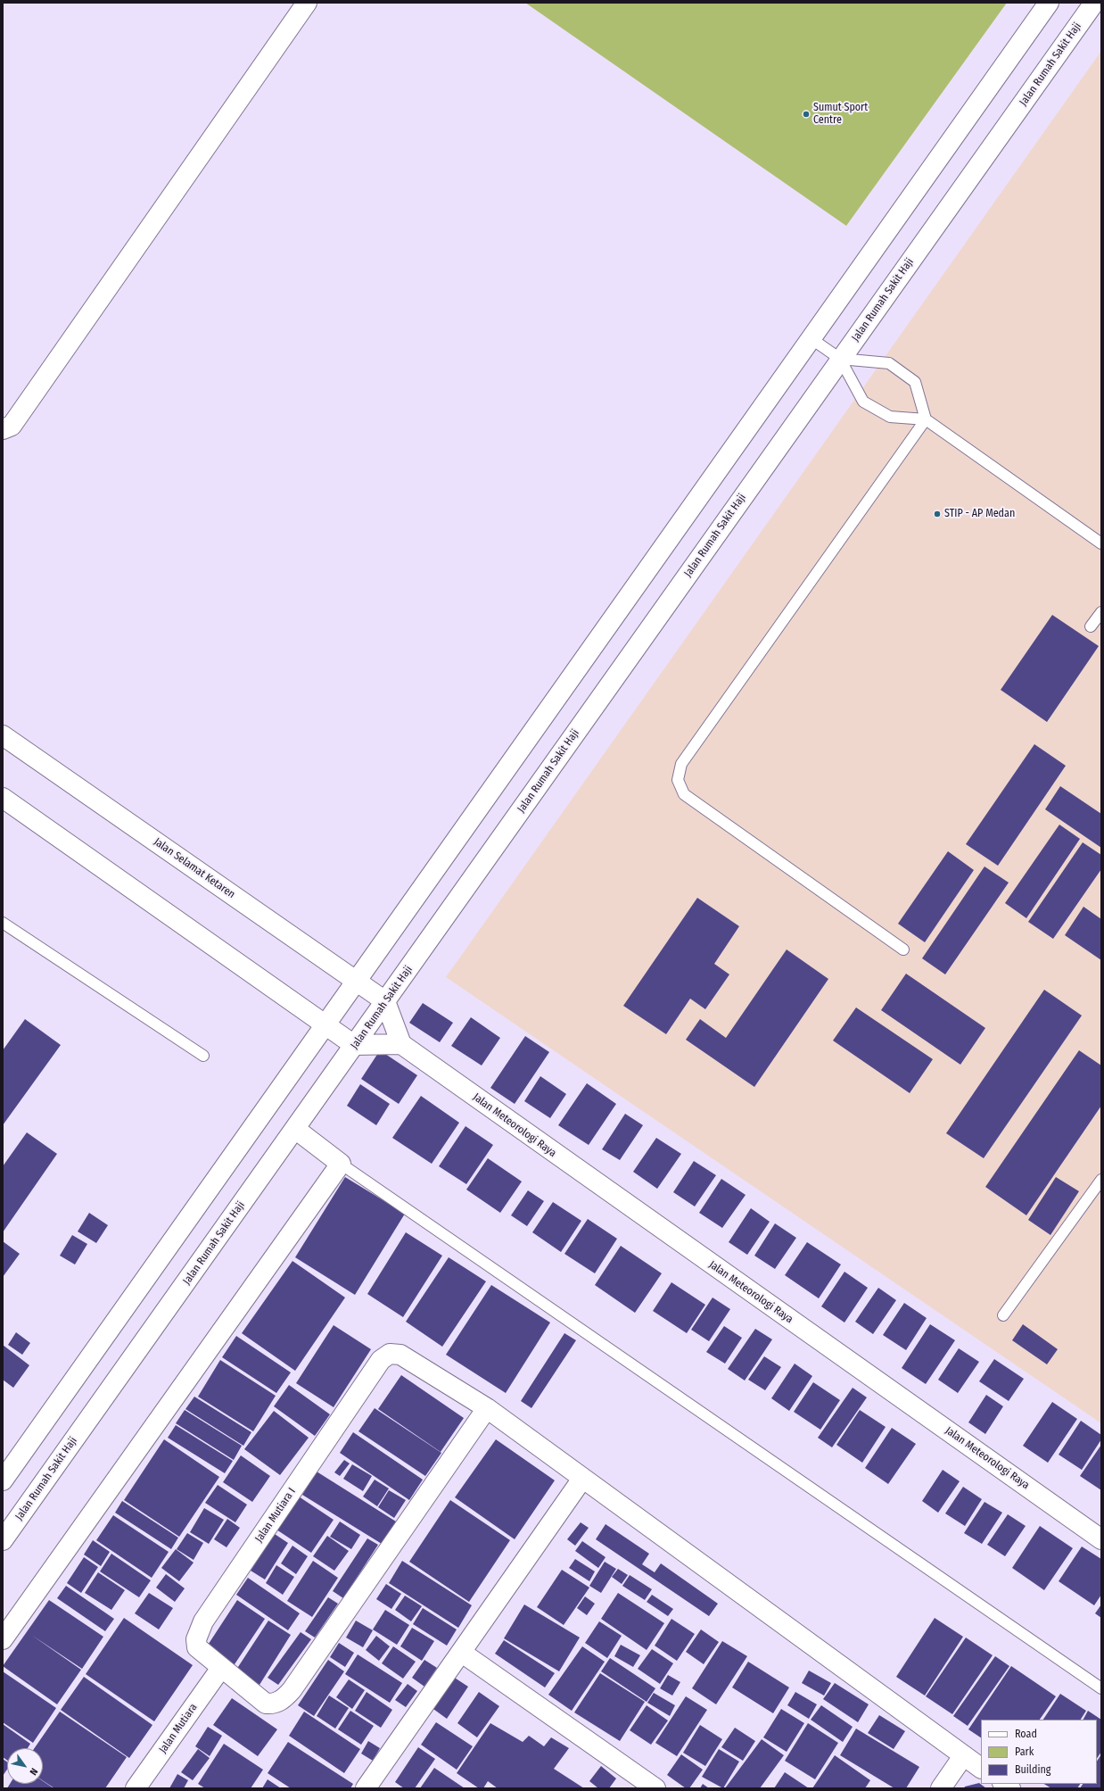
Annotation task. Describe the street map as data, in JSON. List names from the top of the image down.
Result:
{
  "streets": {
    "street": [
      "Jalan Rumah Sakit Haji",
      "Jalan Selamat Ketaren",
      "Jalan Meteorologi Raya",
      "Jalan Mutiara I",
      "Jalan Mutiara"
    ]
  },
  "crossings": [
    ["Jalan Rumah Sakit Haji", "Jalan Selamat Ketaren"],
    ["Jalan Mutiara I", "Jalan Mutiara"]
  ],
  "places": ["Sumut Sport Centre", "STIP - AP Medan"],
  "legend": ["Road", "Park", "Building"],
  "north": "bottom right"
}
